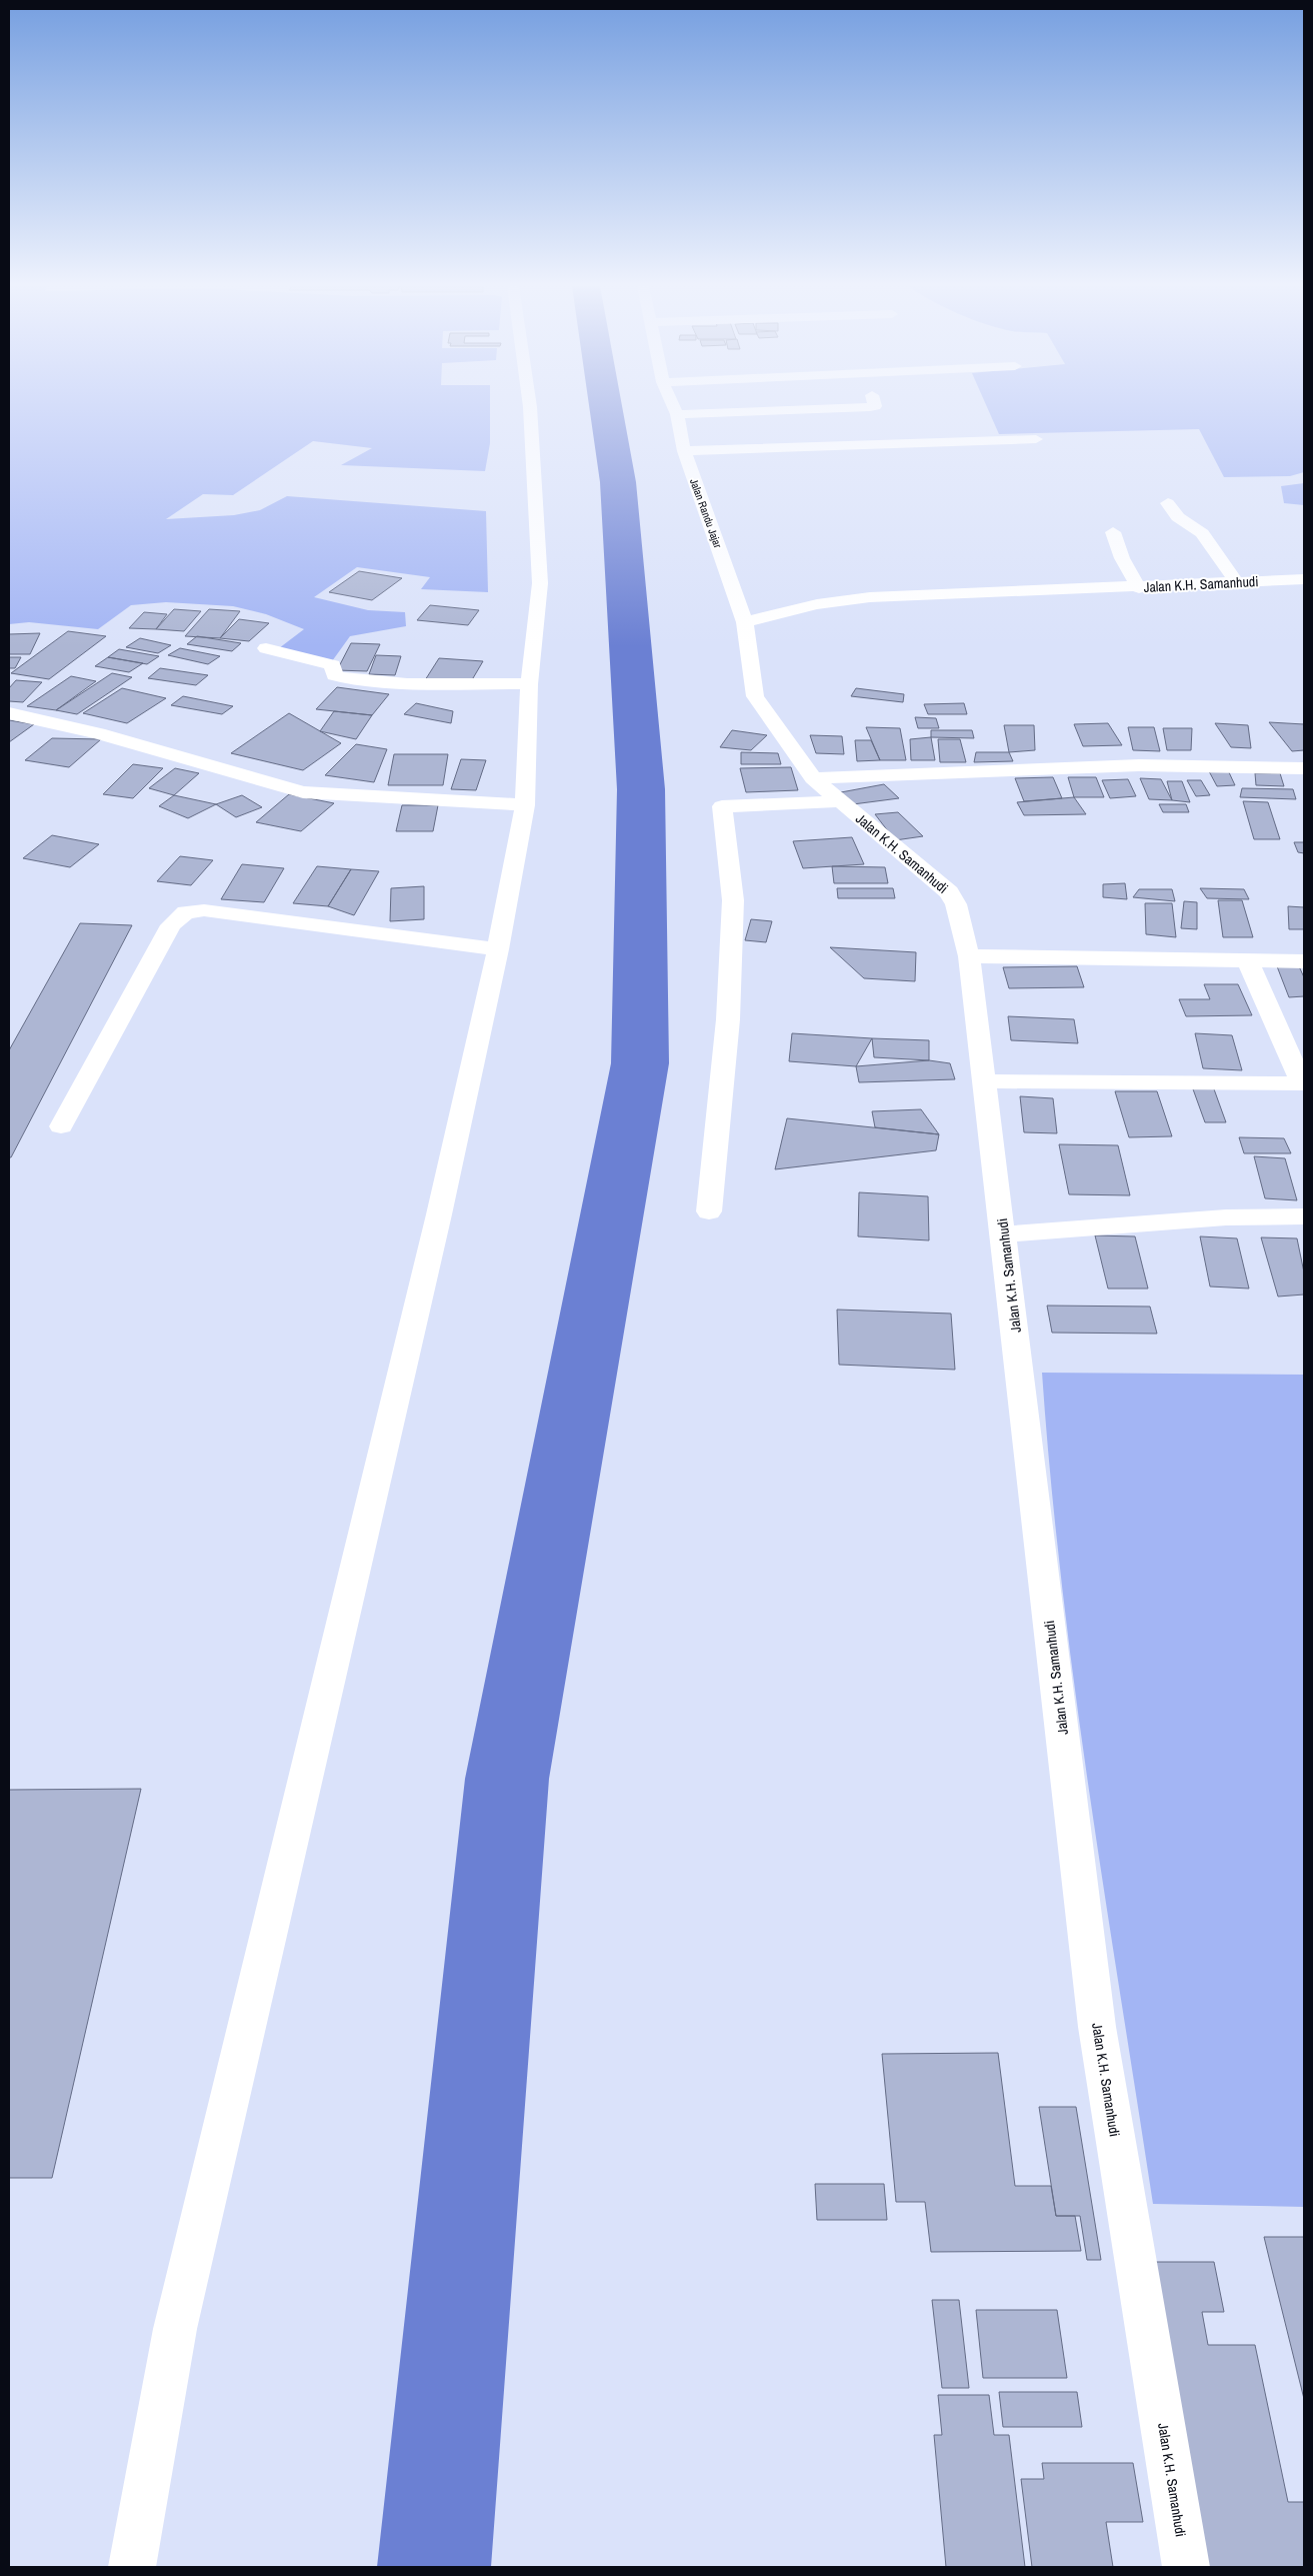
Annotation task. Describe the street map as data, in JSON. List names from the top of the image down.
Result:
{
  "streets": {
    "street": ["Jalan Randu Jajar", "Jalan K.H. Samanhudi"]
  },
  "crossings": [
    ["Jalan Randu Jajar", "Jalan K.H. Samanhudi"]
  ]
}
